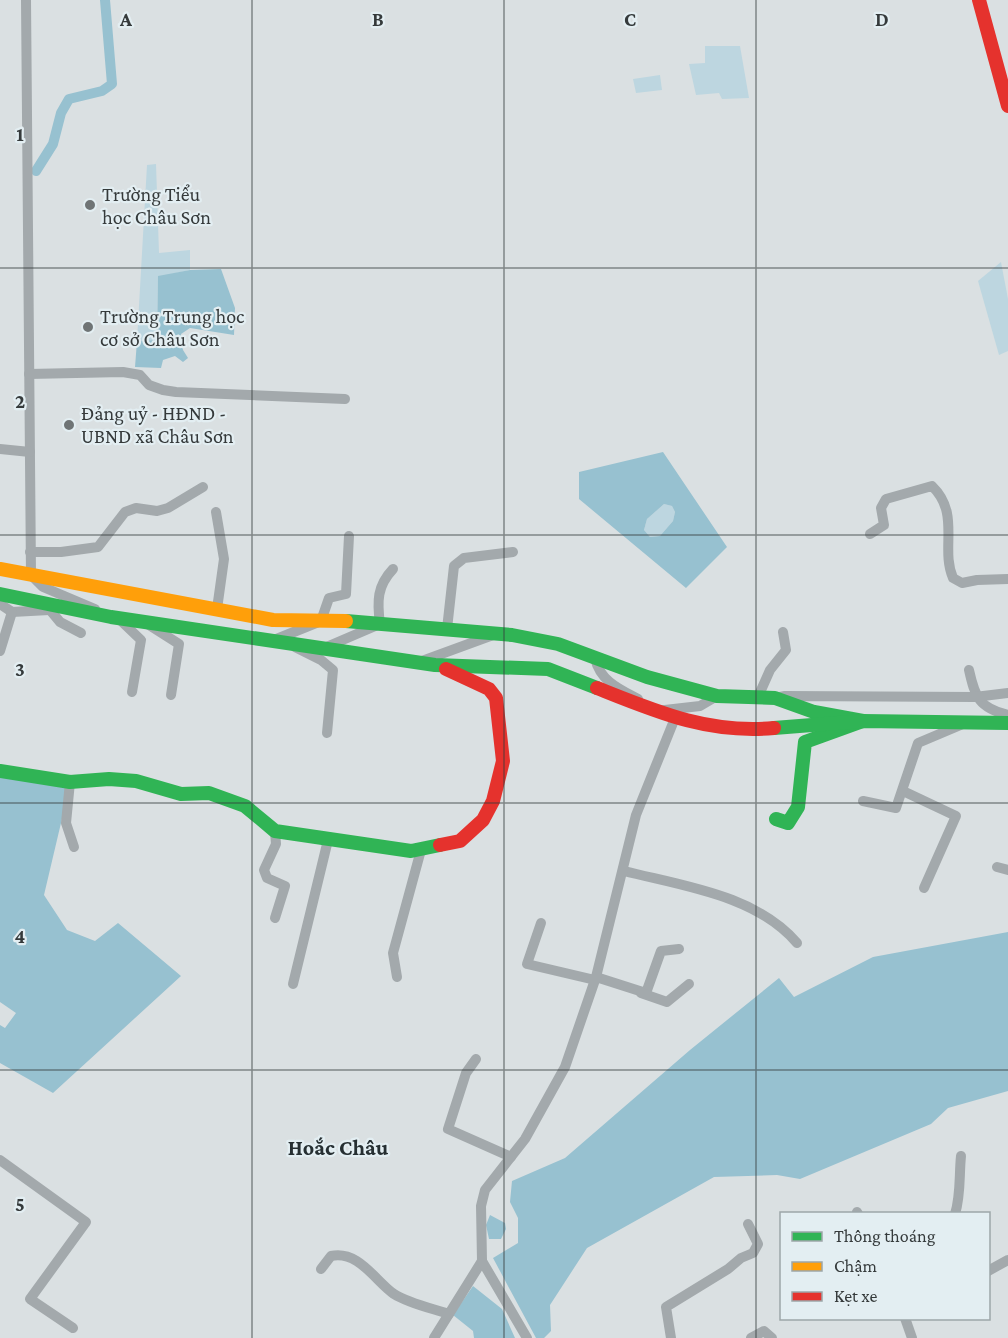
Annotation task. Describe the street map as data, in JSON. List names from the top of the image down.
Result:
{
  "districts": ["Hoắc Châu"],
  "places": ["Trường Tiểu học Châu Sơn", "Trường Trung học cơ sở Châu Sơn", "Đảng uỷ - HĐND - UBND xã Châu Sơn"],
  "legend": ["Thông thoáng", "Chậm", "Kẹt xe"],
  "grid": {
    "columns": [
      "A",
      "B",
      "C",
      "D"
    ],
    "rows": [
      "1",
      "2",
      "3",
      "4",
      "5"
    ]
  }
}
